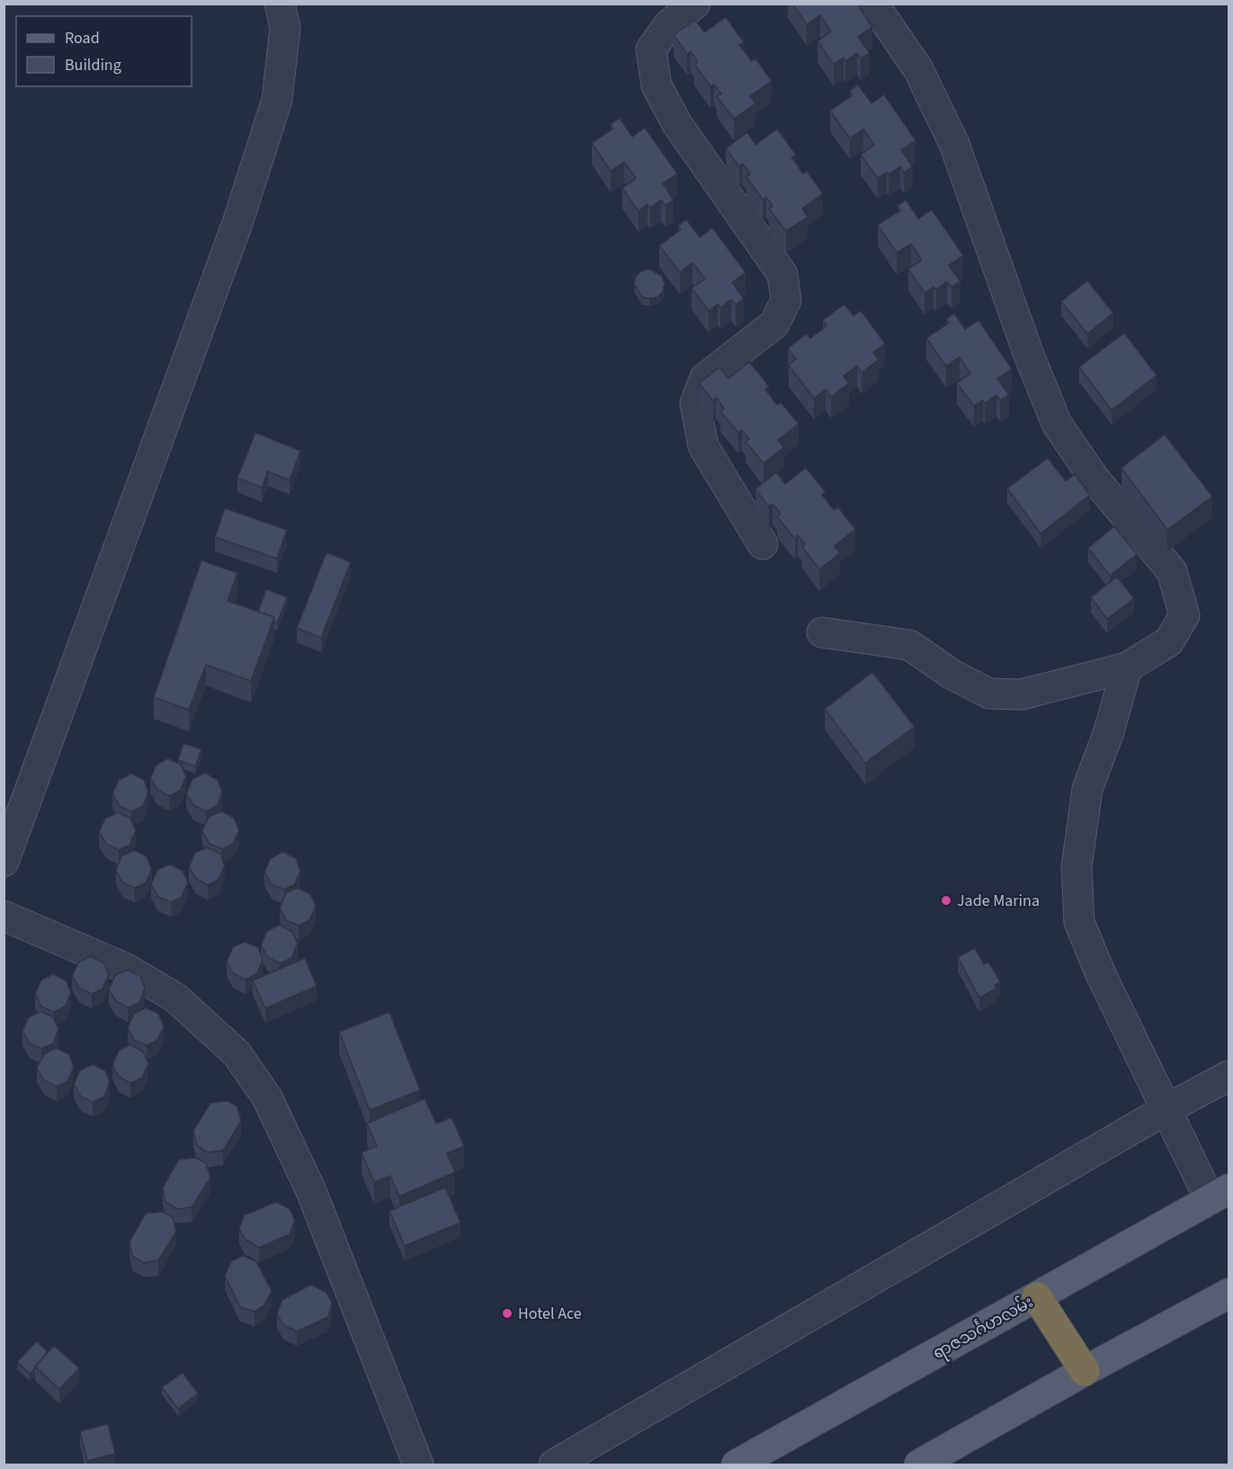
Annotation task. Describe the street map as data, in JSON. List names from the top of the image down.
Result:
{
  "streets": {
    "main road": ["ရာဇသင်္ဂဟလမ်း"]
  },
  "places": ["Jade Marina", "Hotel Ace"],
  "legend": ["Road", "Building"]
}
